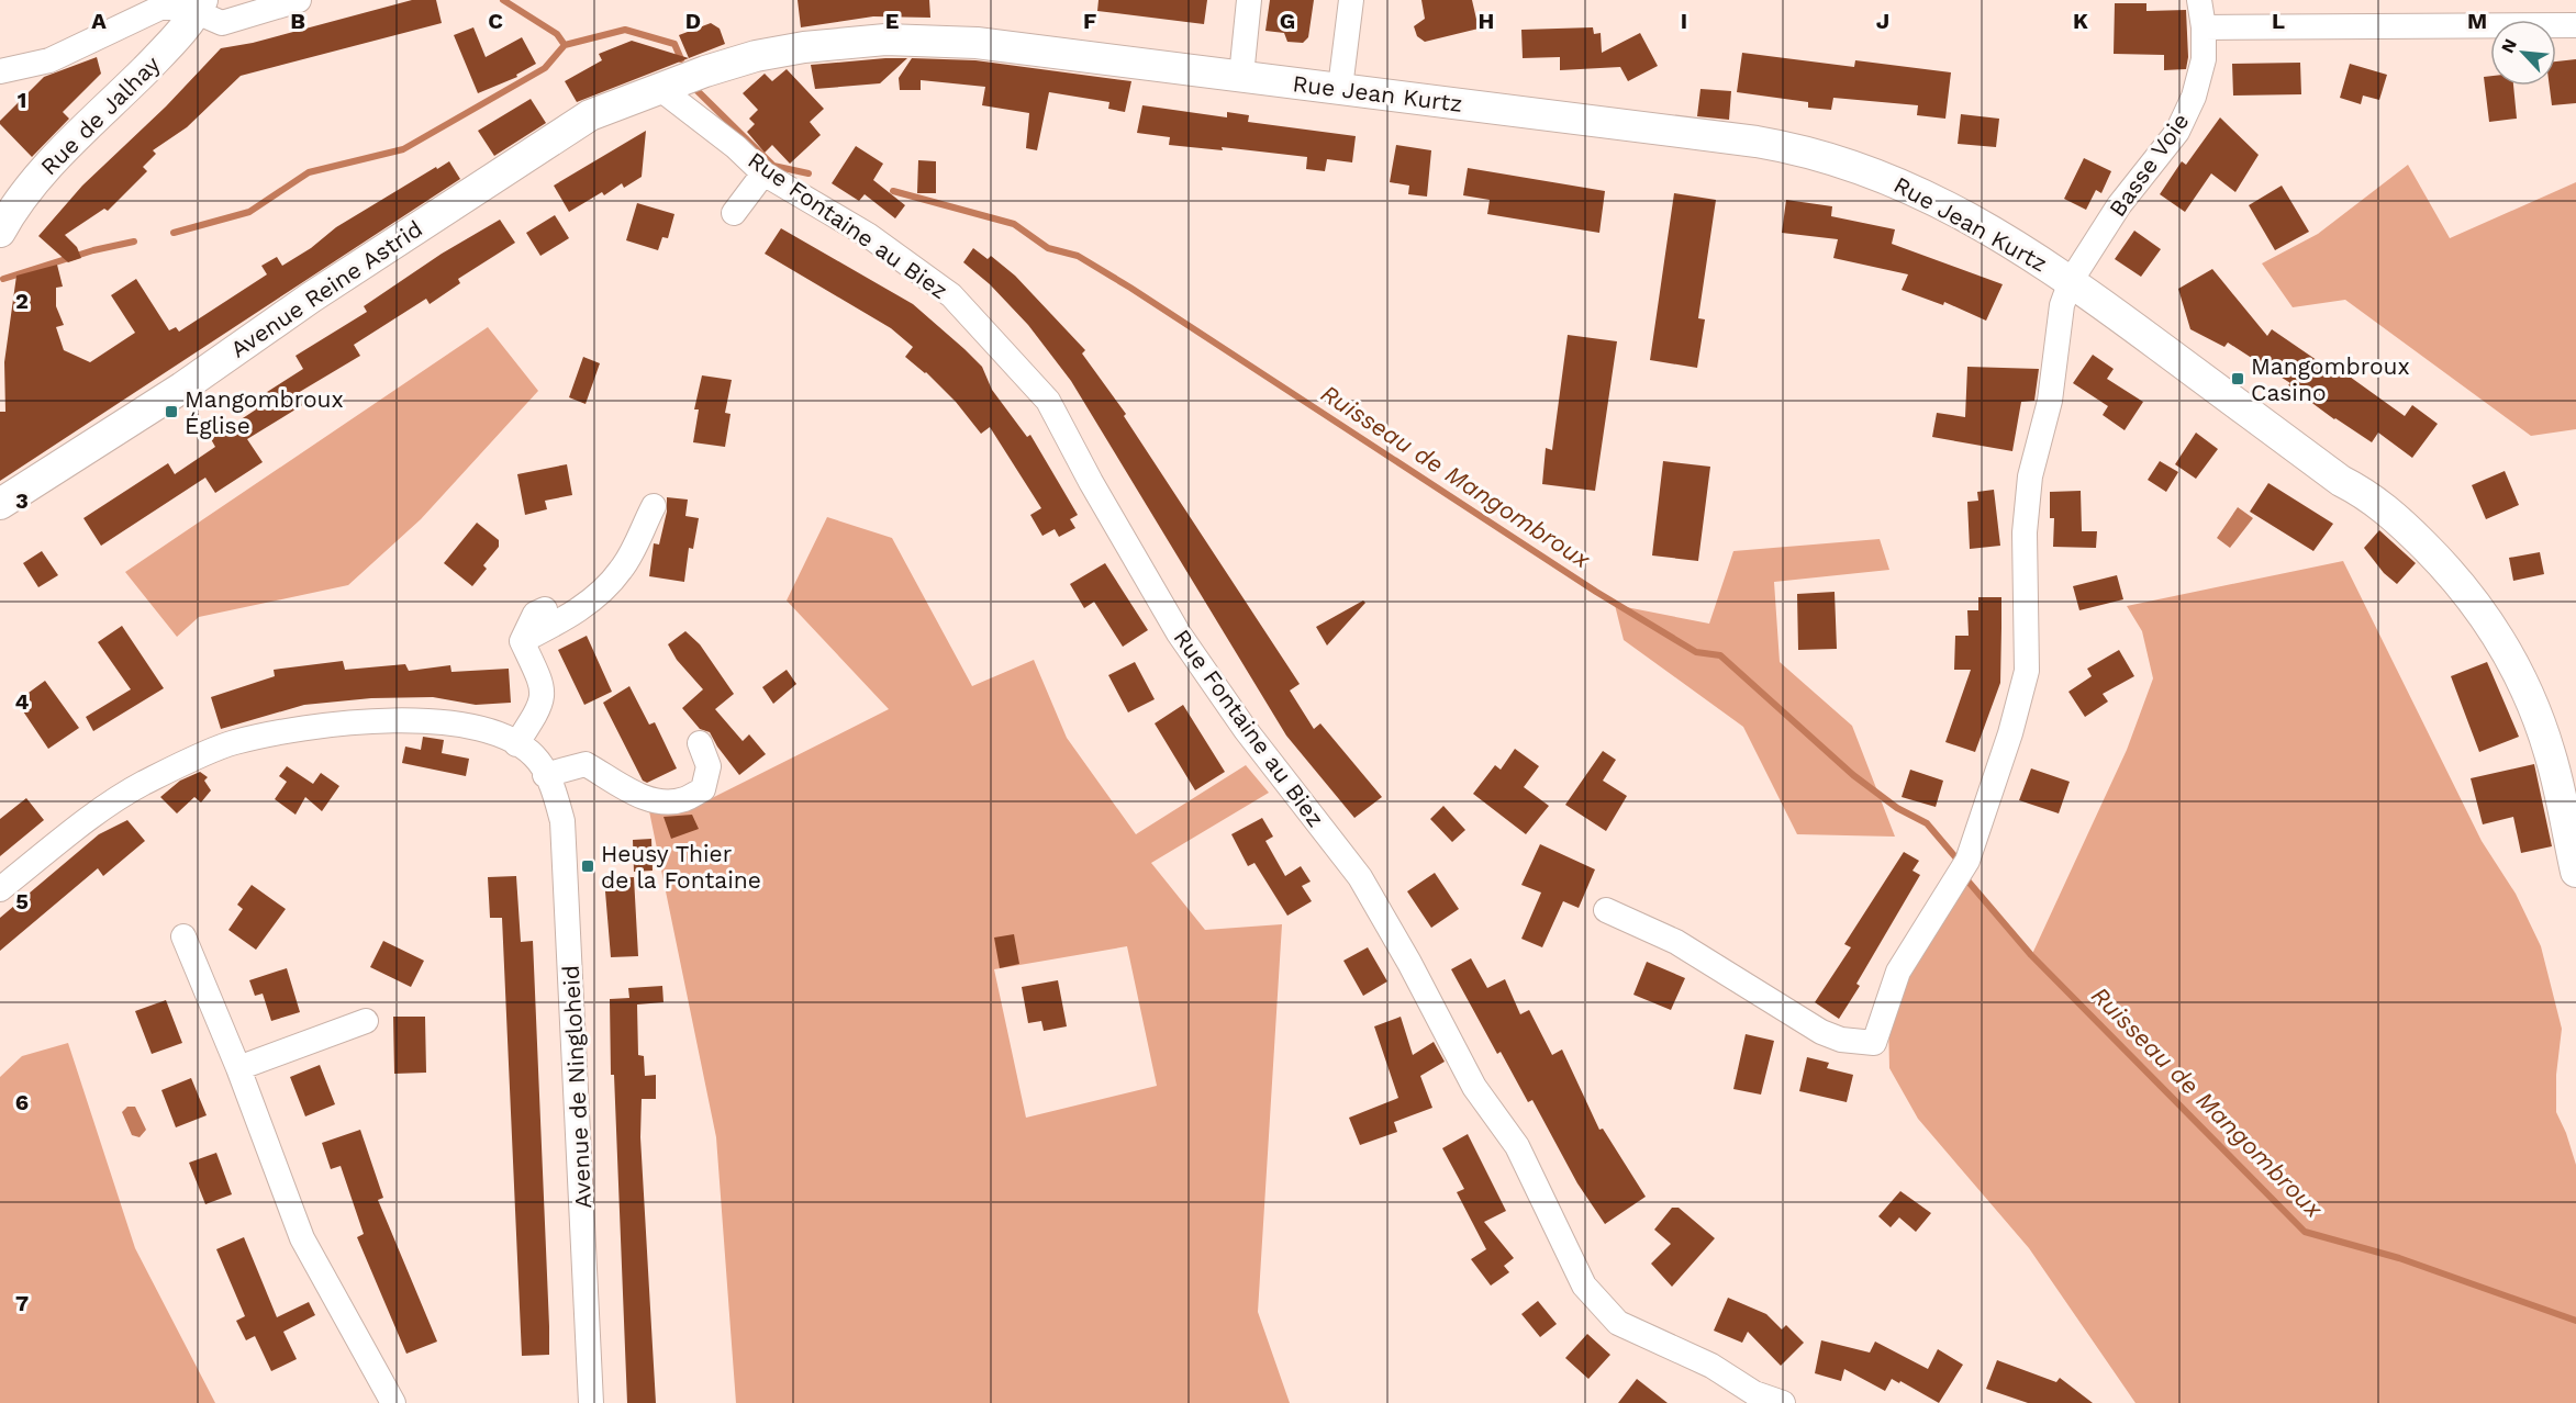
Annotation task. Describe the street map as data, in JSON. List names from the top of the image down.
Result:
{
  "streets": {
    "main road": ["Rue Jean Kurtz", "Rue de Jalhay", "Avenue Reine Astrid"],
    "street": ["Basse Voie", "Rue Fontaine au Biez", "Avenue de Ningloheid"]
  },
  "crossings": [
    ["Rue Jean Kurtz", "Basse Voie"],
    ["Rue Jean Kurtz", "Rue Fontaine au Biez"],
    ["Rue Jean Kurtz", "Avenue Reine Astrid"],
    ["Rue Fontaine au Biez", "Avenue Reine Astrid"]
  ],
  "water": ["Ruisseau de Mangombroux"],
  "places": {
    "transit": ["Mangombroux Casino", "Mangombroux Église", "Heusy Thier de la Fontaine"]
  },
  "north": "top left",
  "grid": {
    "columns": [
      "A",
      "B",
      "C",
      "D",
      "E",
      "F",
      "G",
      "H",
      "I",
      "J",
      "K",
      "L",
      "M"
    ],
    "rows": [
      "1",
      "2",
      "3",
      "4",
      "5",
      "6",
      "7"
    ]
  }
}
